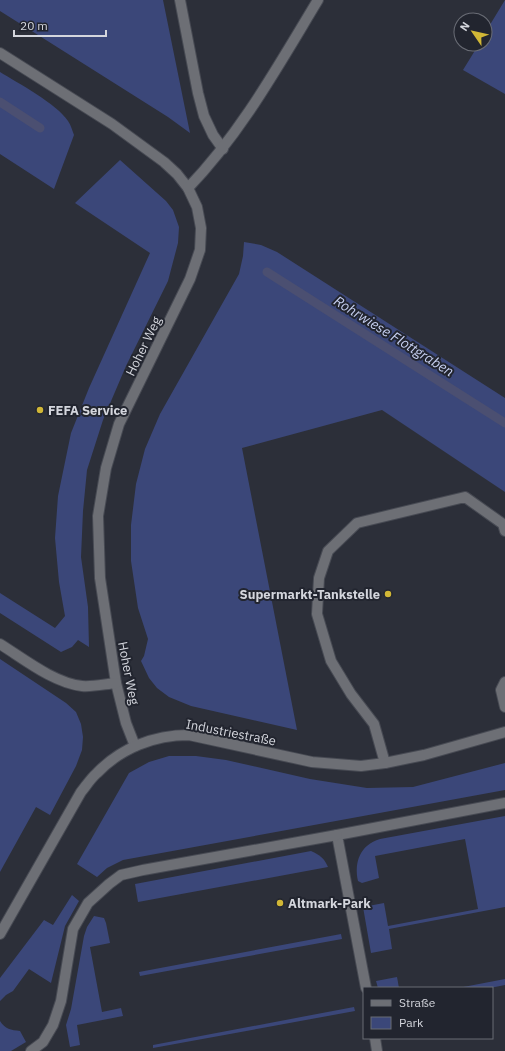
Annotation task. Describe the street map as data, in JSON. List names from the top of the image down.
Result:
{
  "streets": {
    "street": ["Hoher Weg", "Industriestraße"]
  },
  "crossings": [
    ["Hoher Weg", "Industriestraße"]
  ],
  "water": ["Rohrwiese Flottgraben"],
  "places": ["FEFA Service", "Supermarkt-Tankstelle", "Altmark-Park"],
  "legend": ["Straße", "Park"],
  "scale_bar": "20 m",
  "north": "top left"
}
